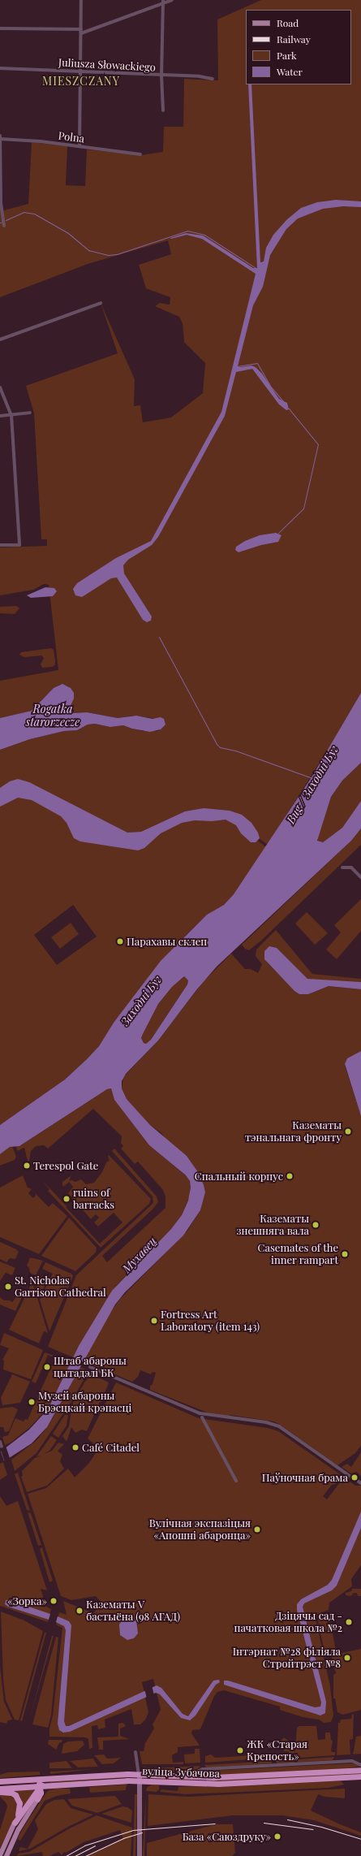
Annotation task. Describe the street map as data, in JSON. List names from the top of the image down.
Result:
{
  "streets": {
    "highway": ["вуліца Зубачова"],
    "street": ["Juliusza Słowackiego", "Polna"]
  },
  "districts": ["MIESZCZANY"],
  "water": [
    "Rogatka starorzecze",
    "Bug / Заходні Буг",
    "Заходні Буг",
    "Мухавец"
  ],
  "places": [
    "Парахавы склеп",
    "Казематы тэнальнага фронту",
    "Terespol Gate",
    "Спальный корпус",
    "ruins of barracks",
    "Казематы знешняга вала",
    "Casemates of the inner rampart",
    "St. Nicholas Garrison Cathedral",
    "Fortress Art Laboratory (item 143)",
    "Штаб абароны цытадэлі БК",
    "Музей абароны Брэсцкай крэпасці",
    "Café Citadel",
    "Паўночная брама",
    "Вулічная экспазіцыя «Апошні абаронца»",
    "«Зорка»",
    "Казематы V бастыёна (98 АГАД)",
    "Дзіцячы сад - пачатковая школа №2",
    "Інтэрнат №28 фiлiяла Стройтрэст №8",
    "ЖК «Старая Крепость»",
    "База «Саюздруку»"
  ],
  "legend": [
    "Road",
    "Railway",
    "Park",
    "Water"
  ]
}
